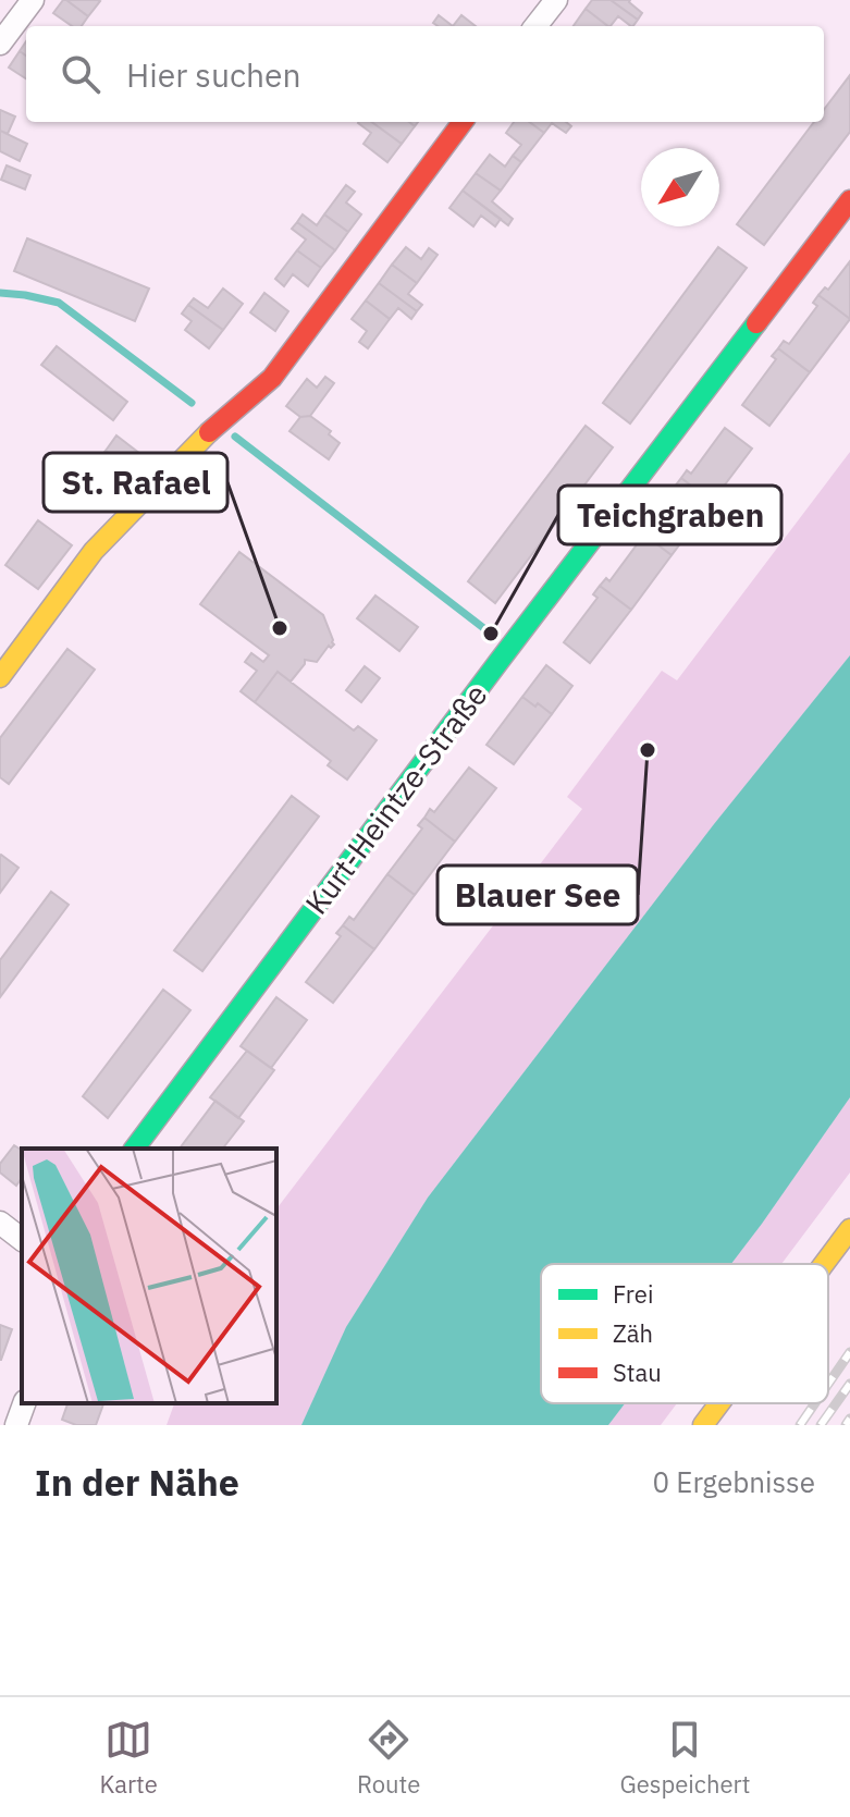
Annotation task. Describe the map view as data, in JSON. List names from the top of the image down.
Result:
{
  "streets": {
    "street": ["Kurt-Heintze-Straße"]
  },
  "places": ["St. Rafael", "Teichgraben", "Blauer See"],
  "legend": ["Frei", "Zäh", "Stau"],
  "north": "bottom left",
  "page": {
    "search": "Hier suchen",
    "heading": ["In der Nähe", "0 Ergebnisse"],
    "nav": ["Karte", "Route", "Gespeichert"]
  }
}
